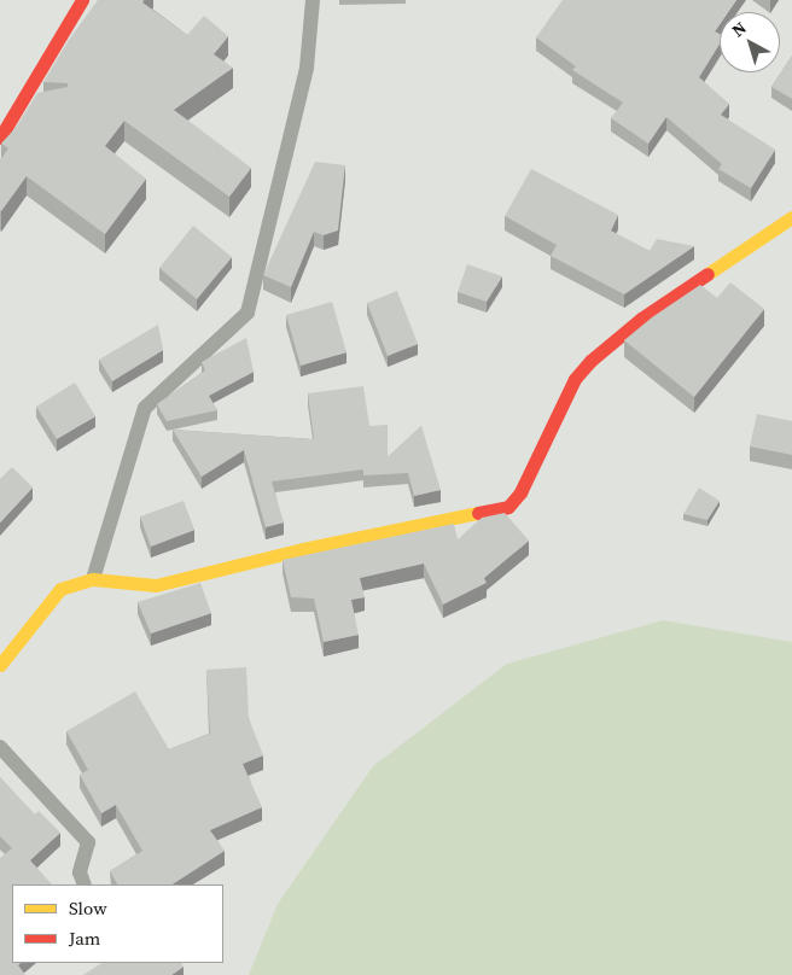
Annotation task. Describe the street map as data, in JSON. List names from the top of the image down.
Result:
{
  "legend": ["Slow", "Jam"],
  "north": "top left"
}
